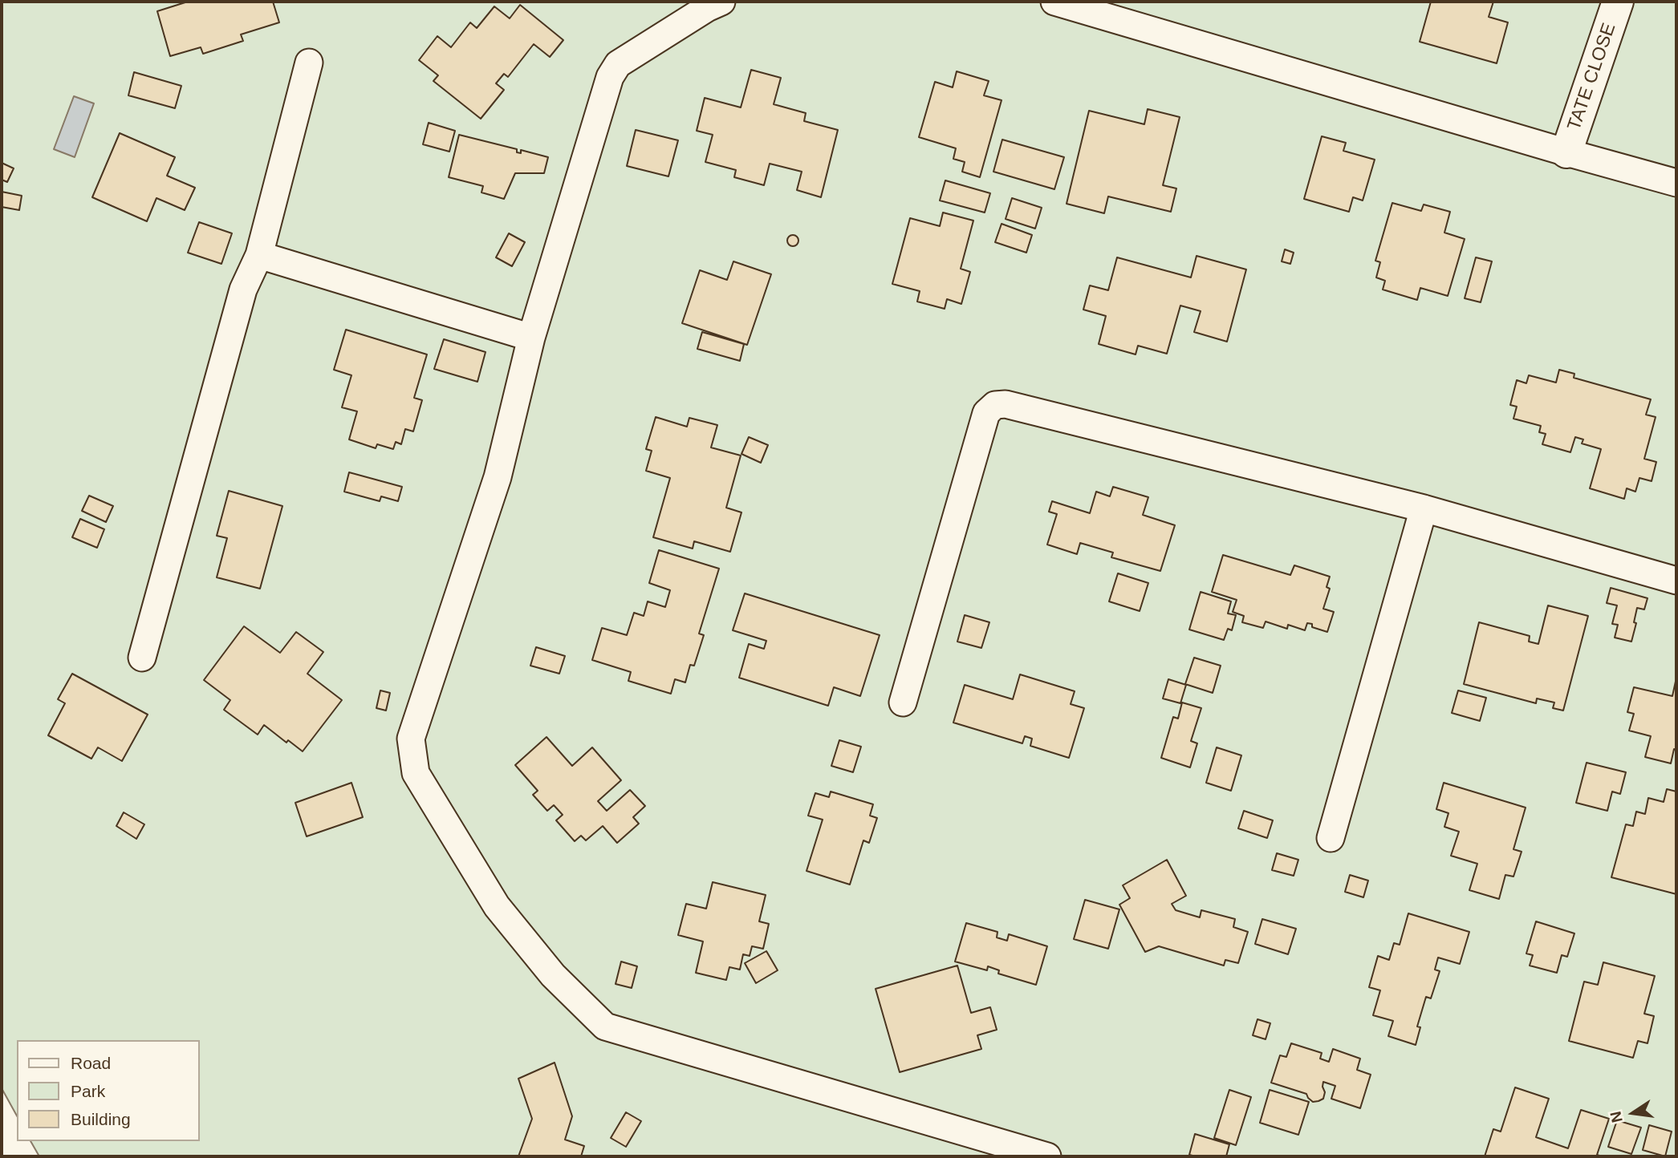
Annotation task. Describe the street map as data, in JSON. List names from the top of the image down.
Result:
{
  "streets": {
    "street": ["TATE CLOSE"]
  },
  "legend": ["Road", "Park", "Building"],
  "north": "left"
}
